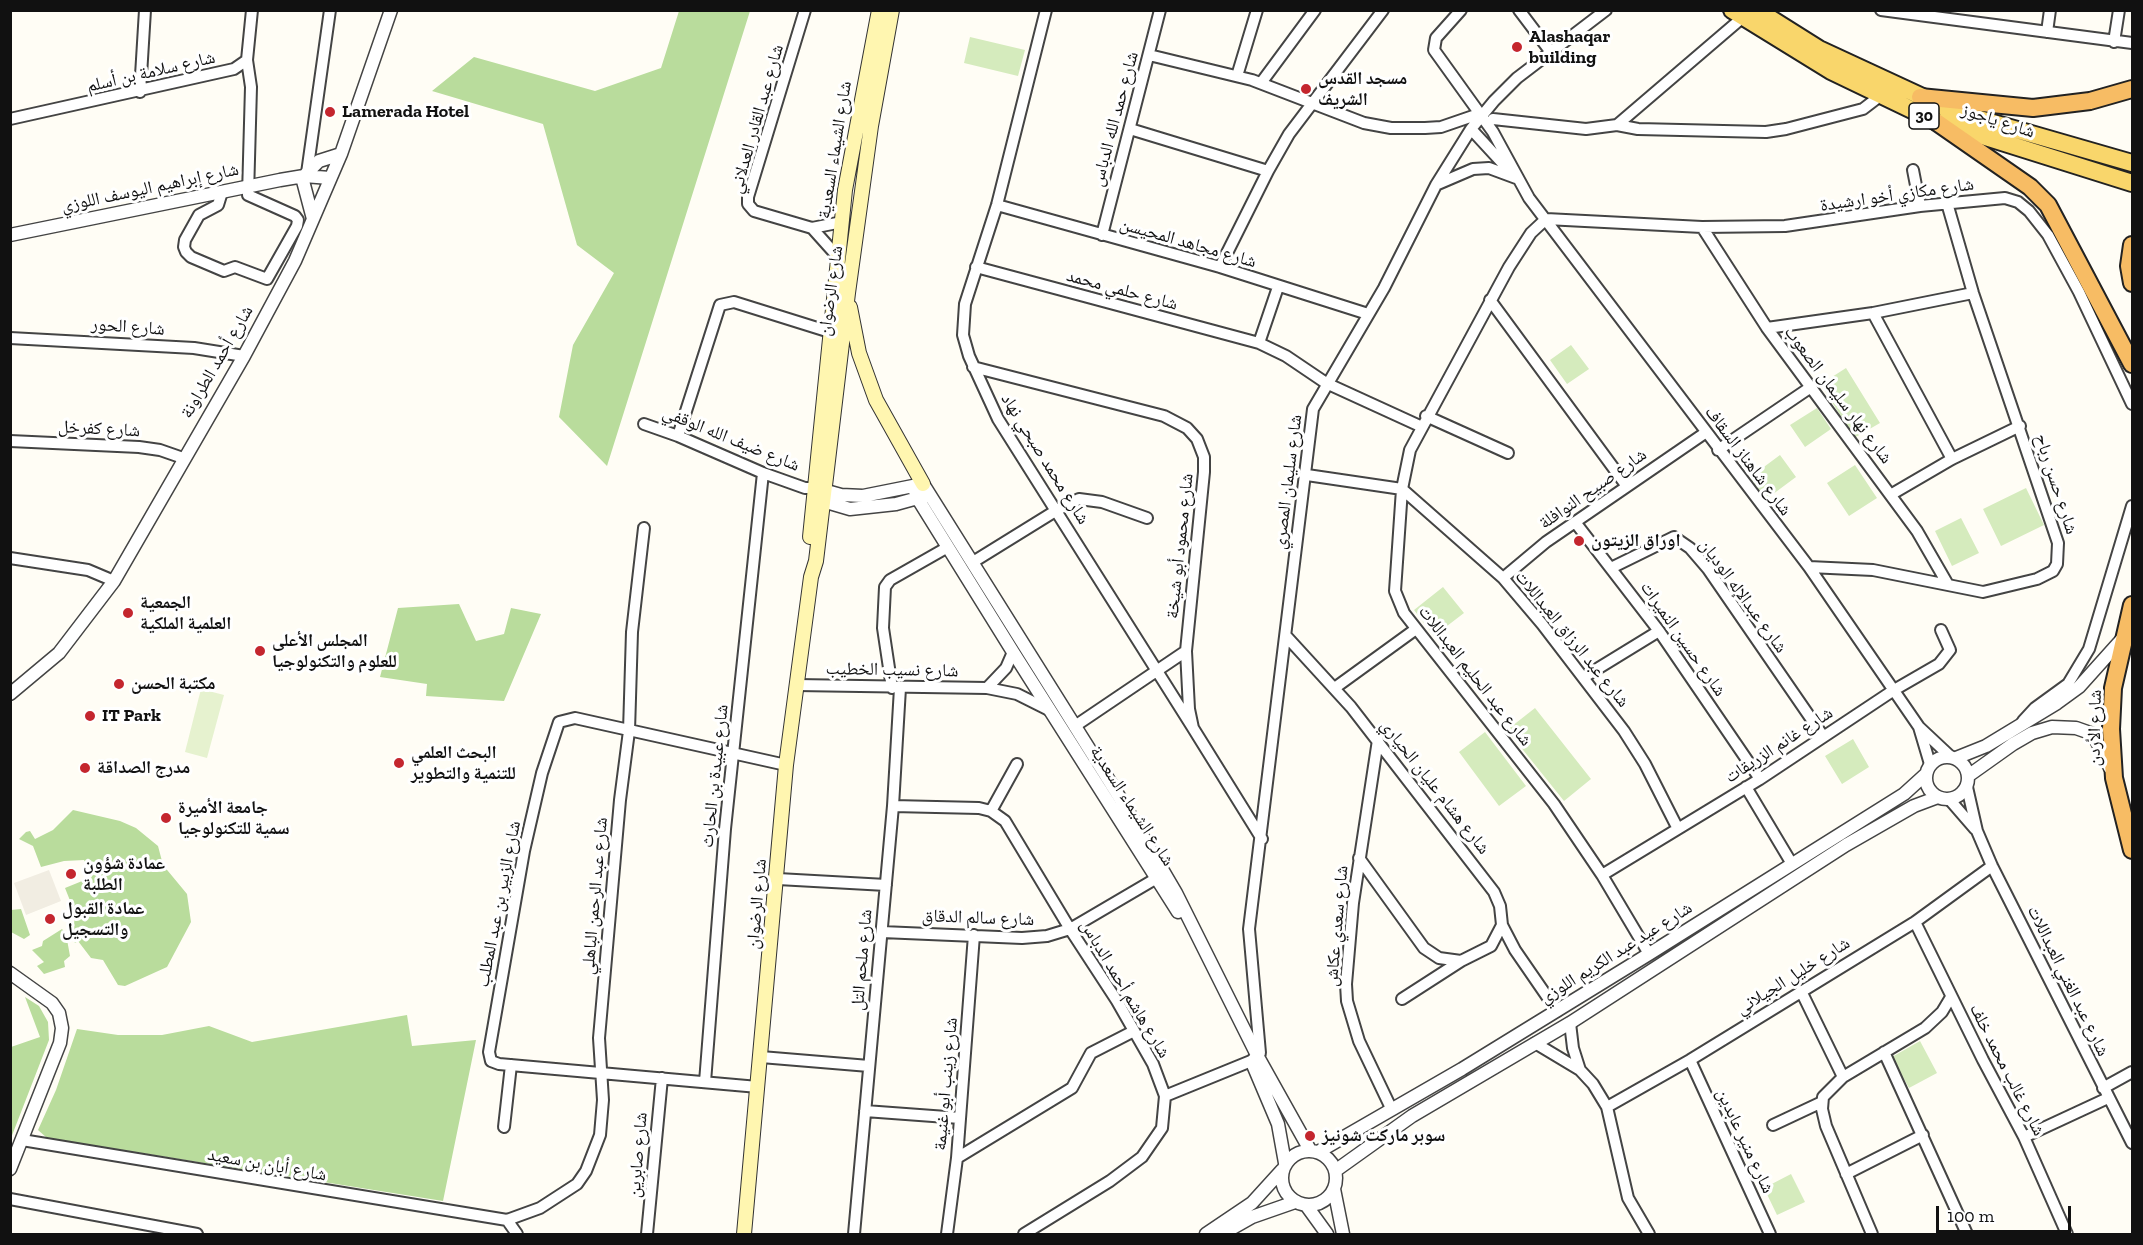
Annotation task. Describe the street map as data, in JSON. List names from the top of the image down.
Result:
{
  "streets": {
    "highway": ["شارع الأردن"],
    "main road": [
      "30",
      "شارع ياجوز",
      "شارع الشيماء السعدية",
      "شارع الرضوان"
    ],
    "street": [
      "شارع سلامة بن أسلم",
      "شارع عبد القادر العدلاني",
      "شارع حمد الله الدباس",
      "شارع إبراهيم اليوسف اللوزي",
      "شارع مكازي أخو ارشيدة",
      "شارع مجاهد المحيسن",
      "شارع حلمي محمد",
      "شارع الحور",
      "شارع أحمد الطراونة",
      "شارع نهار سليمان الصعوب",
      "شارع كفرخل",
      "شارع ضيف الله الوقفي",
      "شارع محمد صبحي نهاد",
      "شارع شاهناز السقاف",
      "شارع سليمان المصري",
      "شارع حسن رباح",
      "شارع صبيح النوافلة",
      "شارع محمود أبو شيخة",
      "شارع عبدالإله الوديان",
      "شارع عبد الرزاق العبداللات",
      "شارع حسين النميرات",
      "شارع نسيب الخطيب",
      "شارع عبد الحليم العبداللات",
      "شارع غانم الزريقات",
      "شارع عبيدة بن الحارث",
      "شارع هشام عليان الحياري",
      "شارع عبد الرحمن الباهلي",
      "شارع الزبير بن عبد المطلب",
      "شارع سالم الدقاق",
      "شارع سعدي عكاش",
      "شارع عيد عبد الكريم اللوزي",
      "شارع ملحم التل",
      "شارع خليل الجيلاني",
      "شارع عبد الغني العبداللات",
      "شارع هاشم أحمد الدباس",
      "شارع غالب محمد خلف",
      "شارع زينب أبو غنيمة",
      "شارع منير عابدين",
      "شارع صابرين",
      "شارع أبان بن سعيد"
    ]
  },
  "crossings": [
    ["شارع عبد القادر العدلاني", "شارع الشيماء السعدية"],
    ["شارع حمد الله الدباس", "شارع مجاهد المحيسن"],
    ["شارع الشيماء السعدية", "شارع الرضوان"],
    ["شارع الشيماء السعدية", "شارع ضيف الله الوقفي"],
    ["شارع الشيماء السعدية", "شارع سليمان المصري"],
    ["شارع الشيماء السعدية", "شارع نسيب الخطيب"],
    ["شارع الشيماء السعدية", "شارع سالم الدقاق"],
    ["شارع الشيماء السعدية", "شارع عيد عبد الكريم اللوزي"],
    ["شارع الشيماء السعدية", "شارع ملحم التل"],
    ["شارع إبراهيم اليوسف اللوزي", "شارع أحمد الطراونة"],
    ["شارع مكازي أخو ارشيدة", "شارع نهار سليمان الصعوب"],
    ["شارع مكازي أخو ارشيدة", "شارع شاهناز السقاف"],
    ["شارع مكازي أخو ارشيدة", "شارع حسن رباح"],
    ["شارع مكازي أخو ارشيدة", "شارع عبد الحليم العبداللات"],
    ["شارع مجاهد المحيسن", "شارع محمد صبحي نهاد"],
    ["شارع مجاهد المحيسن", "شارع سليمان المصري"],
    ["شارع حلمي محمد", "شارع محمد صبحي نهاد"],
    ["شارع حلمي محمد", "شارع سليمان المصري"],
    ["شارع حلمي محمد", "شارع عبد الحليم العبداللات"],
    ["شارع الرضوان", "شارع ضيف الله الوقفي"],
    ["شارع الرضوان", "شارع نسيب الخطيب"],
    ["شارع الرضوان", "شارع الزبير بن عبد المطلب"],
    ["شارع الحور", "شارع أحمد الطراونة"],
    ["شارع أحمد الطراونة", "شارع كفرخل"],
    ["شارع نهار سليمان الصعوب", "شارع حسن رباح"],
    ["شارع ضيف الله الوقفي", "شارع عبيدة بن الحارث"],
    ["شارع محمد صبحي نهاد", "شارع محمود أبو شيخة"],
    ["شارع شاهناز السقاف", "شارع حسن رباح"],
    ["شارع شاهناز السقاف", "شارع صبيح النوافلة"],
    ["شارع شاهناز السقاف", "شارع عبد الحليم العبداللات"],
    ["شارع شاهناز السقاف", "شارع غانم الزريقات"],
    ["شارع شاهناز السقاف", "شارع عيد عبد الكريم اللوزي"],
    ["شارع شاهناز السقاف", "شارع عبد الغني العبداللات"],
    ["شارع سليمان المصري", "شارع محمود أبو شيخة"],
    ["شارع سليمان المصري", "شارع هشام عليان الحياري"],
    ["شارع صبيح النوافلة", "شارع عبد الرزاق العبداللات"],
    ["شارع صبيح النوافلة", "شارع حسين النميرات"],
    ["شارع عبدالإله الوديان", "شارع حسين النميرات"],
    ["شارع عبدالإله الوديان", "شارع غانم الزريقات"],
    ["شارع عبد الرزاق العبداللات", "شارع عبد الحليم العبداللات"],
    ["شارع عبد الرزاق العبداللات", "شارع غانم الزريقات"],
    ["شارع حسين النميرات", "شارع غانم الزريقات"],
    ["شارع نسيب الخطيب", "شارع ملحم التل"],
    ["شارع عبد الحليم العبداللات", "شارع غانم الزريقات"],
    ["شارع عبد الحليم العبداللات", "شارع عيد عبد الكريم اللوزي"],
    ["شارع عبيدة بن الحارث", "شارع الزبير بن عبد المطلب"],
    ["شارع هشام عليان الحياري", "شارع سعدي عكاش"],
    ["شارع هشام عليان الحياري", "شارع عيد عبد الكريم اللوزي"],
    ["شارع عبد الرحمن الباهلي", "شارع الزبير بن عبد المطلب"],
    ["شارع عبد الرحمن الباهلي", "شارع أبان بن سعيد"],
    ["شارع الزبير بن عبد المطلب", "شارع صابرين"],
    ["شارع سالم الدقاق", "شارع ملحم التل"],
    ["شارع سالم الدقاق", "شارع هاشم أحمد الدباس"],
    ["شارع سالم الدقاق", "شارع زينب أبو غنيمة"],
    ["شارع سعدي عكاش", "شارع عيد عبد الكريم اللوزي"],
    ["شارع عيد عبد الكريم اللوزي", "شارع عبد الغني العبداللات"],
    ["شارع خليل الجيلاني", "شارع عبد الغني العبداللات"],
    ["شارع خليل الجيلاني", "شارع غالب محمد خلف"],
    ["شارع خليل الجيلاني", "شارع منير عابدين"]
  ],
  "places": [
    "Alashaqar building",
    "مسجد القدس الشريف",
    "Lamerada Hotel",
    "اوراق الزيتون",
    "الجمعية العلمية الملكية",
    "المجلس الأعلى للعلوم والتكنولوجيا",
    "مكتبة الحسن",
    "IT Park",
    "البحث العلمي للتنمية والتطوير",
    "مدرج الصداقة",
    "جامعة الأميرة سمية للتكنولوجيا",
    "عمادة شؤون الطلبة",
    "عمادة القبول والتسجيل",
    "سوبر ماركت شونيز"
  ],
  "scale_bar": "100 m"
}
